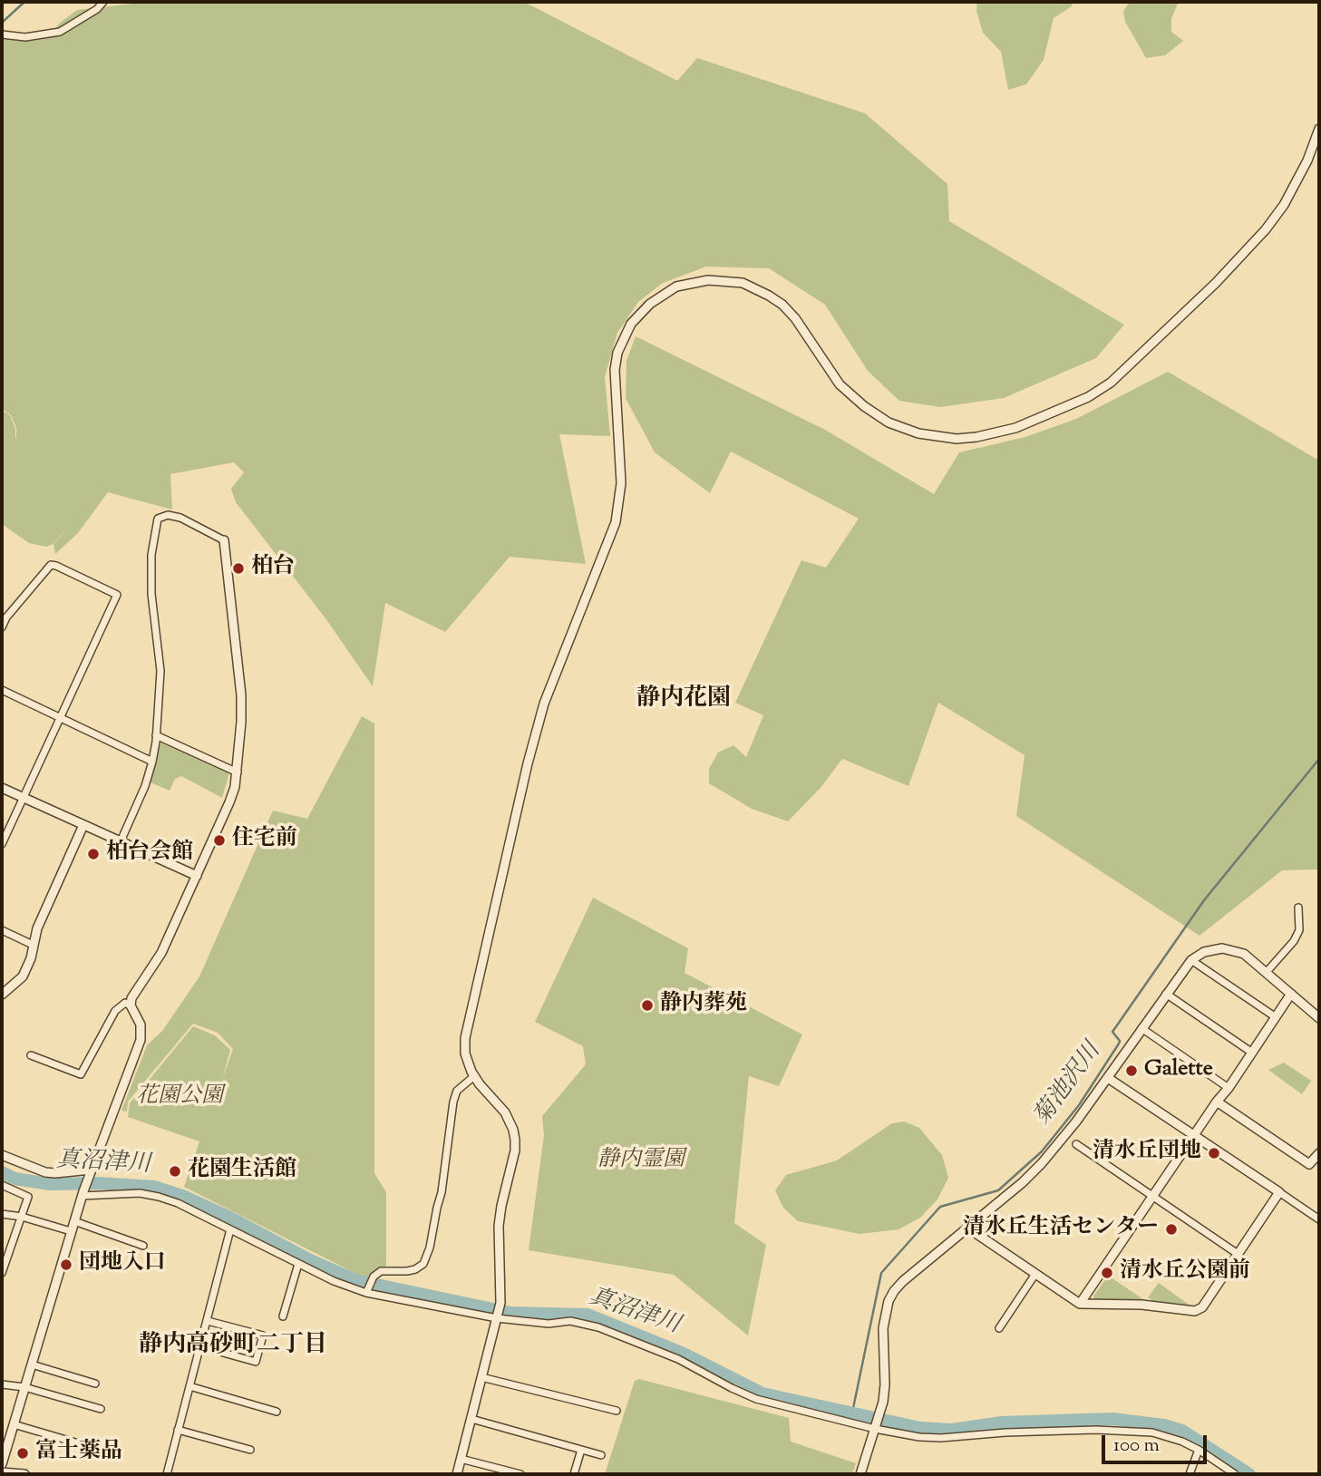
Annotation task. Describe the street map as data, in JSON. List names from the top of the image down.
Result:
{
  "districts": ["静内花園", "静内高砂町二丁目"],
  "water": ["菊池沢川", "真沼津川"],
  "parks": ["花園公園", "静内霊園"],
  "places": [
    "柏台",
    "住宅前",
    "柏台会館",
    "静内葬苑",
    "Galette",
    "清水丘団地",
    "花園生活館",
    "清水丘生活センター",
    "団地入口",
    "清水丘公園前",
    "富士薬品"
  ],
  "scale_bar": "100 m"
}
